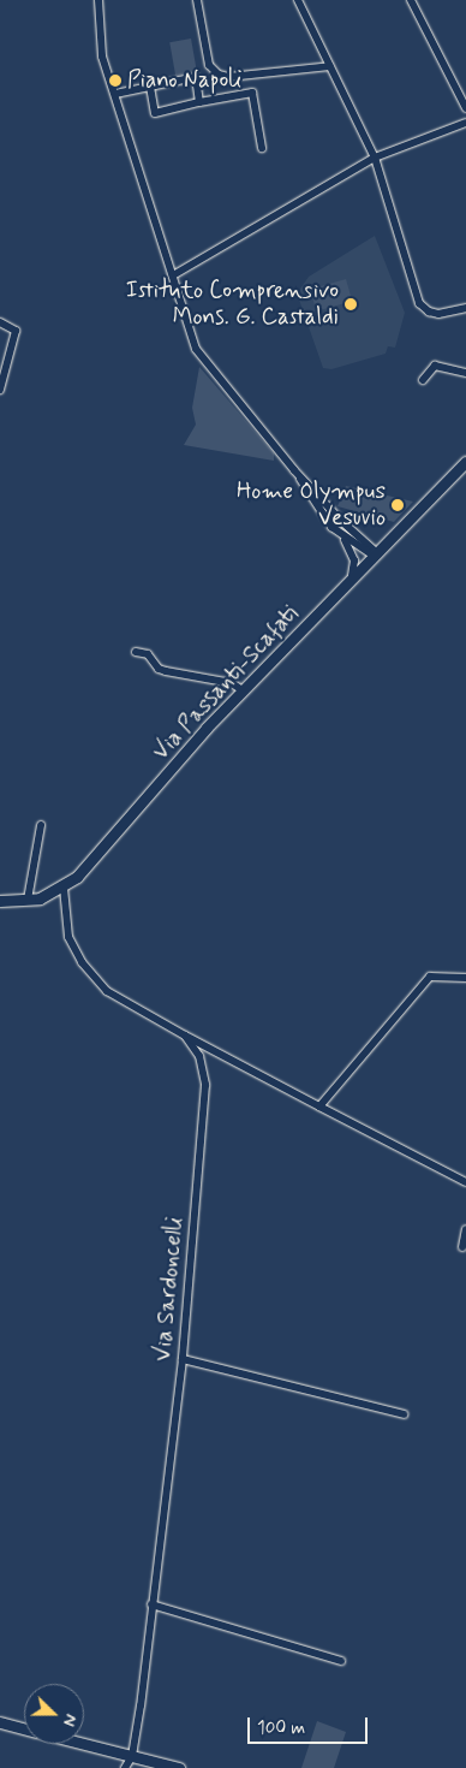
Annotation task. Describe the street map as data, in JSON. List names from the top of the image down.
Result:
{
  "streets": {
    "street": ["Via Passanti-Scafati", "Via Sardoncelli"]
  },
  "places": ["Piano Napoli", "Istituto Comprensivo Mons. G. Castaldi", "Home Olympus Vesuvio"],
  "scale_bar": "100 m",
  "north": "right"
}
